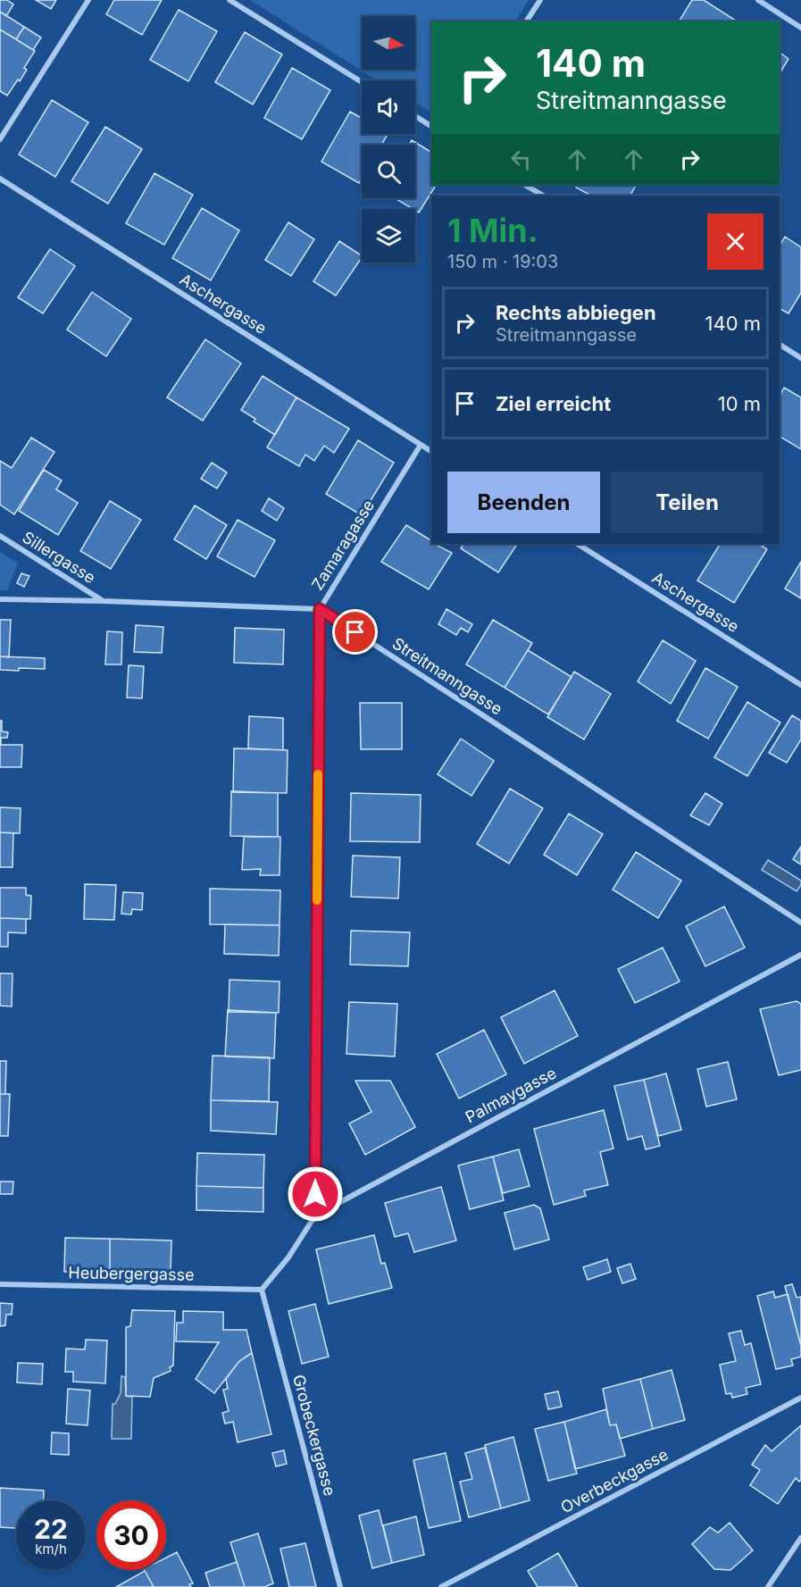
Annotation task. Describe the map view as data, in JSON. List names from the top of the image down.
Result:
{
  "streets": {
    "street": [
      "Aschergasse",
      "Zamaragasse",
      "Sillergasse",
      "Streitmanngasse",
      "Palmaygasse",
      "Heubergergasse",
      "Grobeckergasse",
      "Overbeckgasse"
    ]
  },
  "crossings": [
    ["Aschergasse", "Zamaragasse"],
    ["Zamaragasse", "Streitmanngasse"],
    ["Zamaragasse", "Palmaygasse"],
    ["Heubergergasse", "Grobeckergasse"]
  ],
  "north": "right",
  "page": {
    "turn": ["140 m", "Streitmanngasse"],
    "heading": ["1 Min.", "150 m · 19:03"],
    "list": [
      {
        "name": "Rechts abbiegen",
        "note": "Streitmanngasse",
        "value": "140 m"
      },
      {
        "name": "Ziel erreicht",
        "value": "10 m"
      }
    ],
    "buttons": ["Beenden", "Teilen"],
    "speed": "22 km/h",
    "limit": "30"
  }
}
